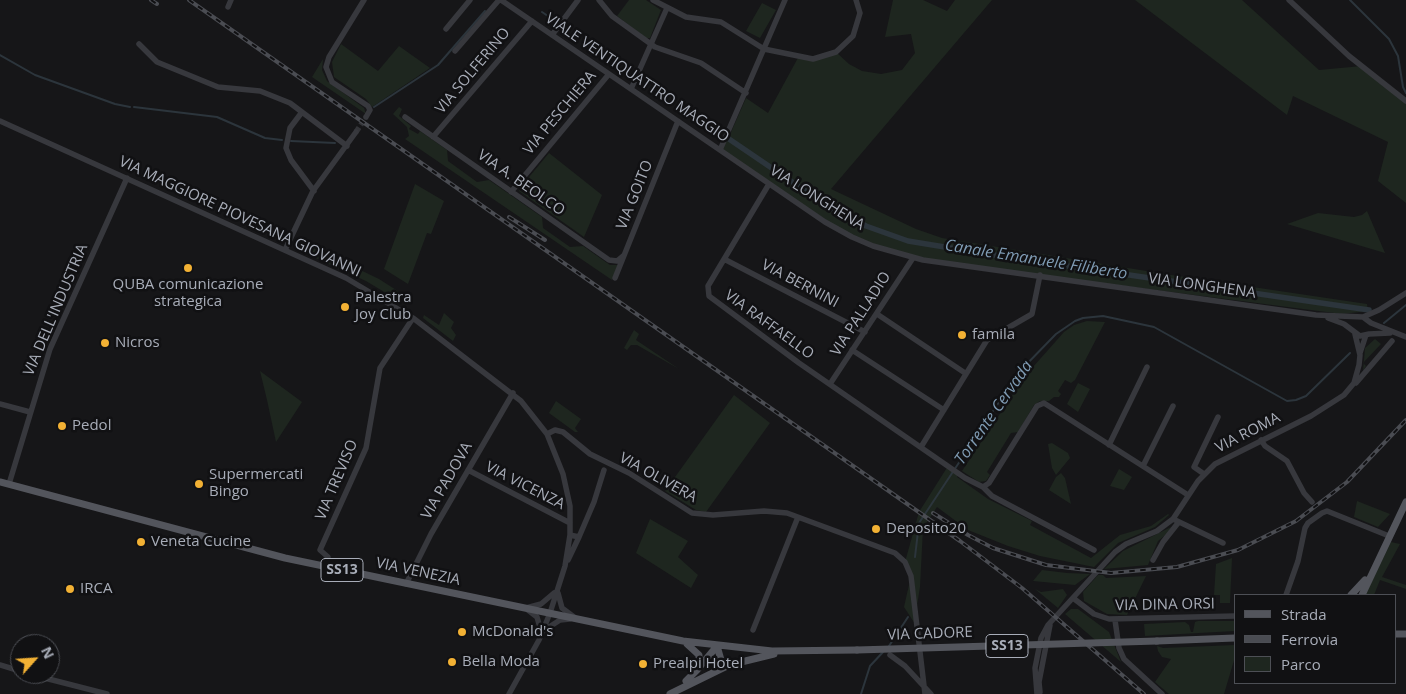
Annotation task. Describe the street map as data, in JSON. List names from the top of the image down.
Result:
{
  "streets": {
    "main road": ["SS13", "VIA VENEZIA", "VIA CADORE"],
    "street": [
      "VIA SOLFERINO",
      "VIALE VENTIQUATTRO MAGGIO",
      "VIA PESCHIERA",
      "VIA A. BEOLCO",
      "VIA GOITO",
      "VIA LONGHENA",
      "VIA MAGGIORE PIOVESANA GIOVANNI",
      "VIA BERNINI",
      "VIA DELL'INDUSTRIA",
      "VIA PALLADIO",
      "VIA RAFFAELLO",
      "VIA ROMA",
      "VIA OLIVERA",
      "VIA TREVISO",
      "VIA PADOVA",
      "VIA VICENZA",
      "VIA DINA ORSI"
    ]
  },
  "crossings": [
    ["VIA SOLFERINO", "VIALE VENTIQUATTRO MAGGIO"],
    ["VIA SOLFERINO", "VIA A. BEOLCO"],
    ["VIALE VENTIQUATTRO MAGGIO", "VIA PESCHIERA"],
    ["VIALE VENTIQUATTRO MAGGIO", "VIA GOITO"],
    ["VIALE VENTIQUATTRO MAGGIO", "VIA LONGHENA"],
    ["VIA PESCHIERA", "VIA A. BEOLCO"],
    ["VIA A. BEOLCO", "VIA GOITO"],
    ["VIA LONGHENA", "VIA PALLADIO"],
    ["VIA LONGHENA", "VIA RAFFAELLO"],
    ["VIA MAGGIORE PIOVESANA GIOVANNI", "VIA DELL'INDUSTRIA"],
    ["VIA MAGGIORE PIOVESANA GIOVANNI", "VIA OLIVERA"],
    ["VIA MAGGIORE PIOVESANA GIOVANNI", "VIA TREVISO"],
    ["VIA MAGGIORE PIOVESANA GIOVANNI", "VIA PADOVA"],
    ["VIA MAGGIORE PIOVESANA GIOVANNI", "VIA VICENZA"],
    ["VIA BERNINI", "VIA PALLADIO"],
    ["VIA BERNINI", "VIA RAFFAELLO"],
    ["VIA DELL'INDUSTRIA", "VIA VENEZIA"],
    ["VIA PALLADIO", "VIA RAFFAELLO"],
    ["VIA ROMA", "VIA DINA ORSI"],
    ["VIA TREVISO", "VIA VENEZIA"],
    ["VIA PADOVA", "VIA VICENZA"],
    ["VIA PADOVA", "VIA VENEZIA"],
    ["VIA VENEZIA", "VIA CADORE"]
  ],
  "water": ["Canale Emanuele Filiberto", "Torrente Cervada"],
  "places": [
    "QUBA comunicazione strategica",
    "Palestra Joy Club",
    "famila",
    "Nicros",
    "Pedol",
    "Supermercati Bingo",
    "Deposito20",
    "Veneta Cucine",
    "IRCA",
    "McDonald's",
    "Bella Moda",
    "Prealpi Hotel"
  ],
  "legend": ["Strada", "Ferrovia", "Parco"],
  "north": "top right"
}
